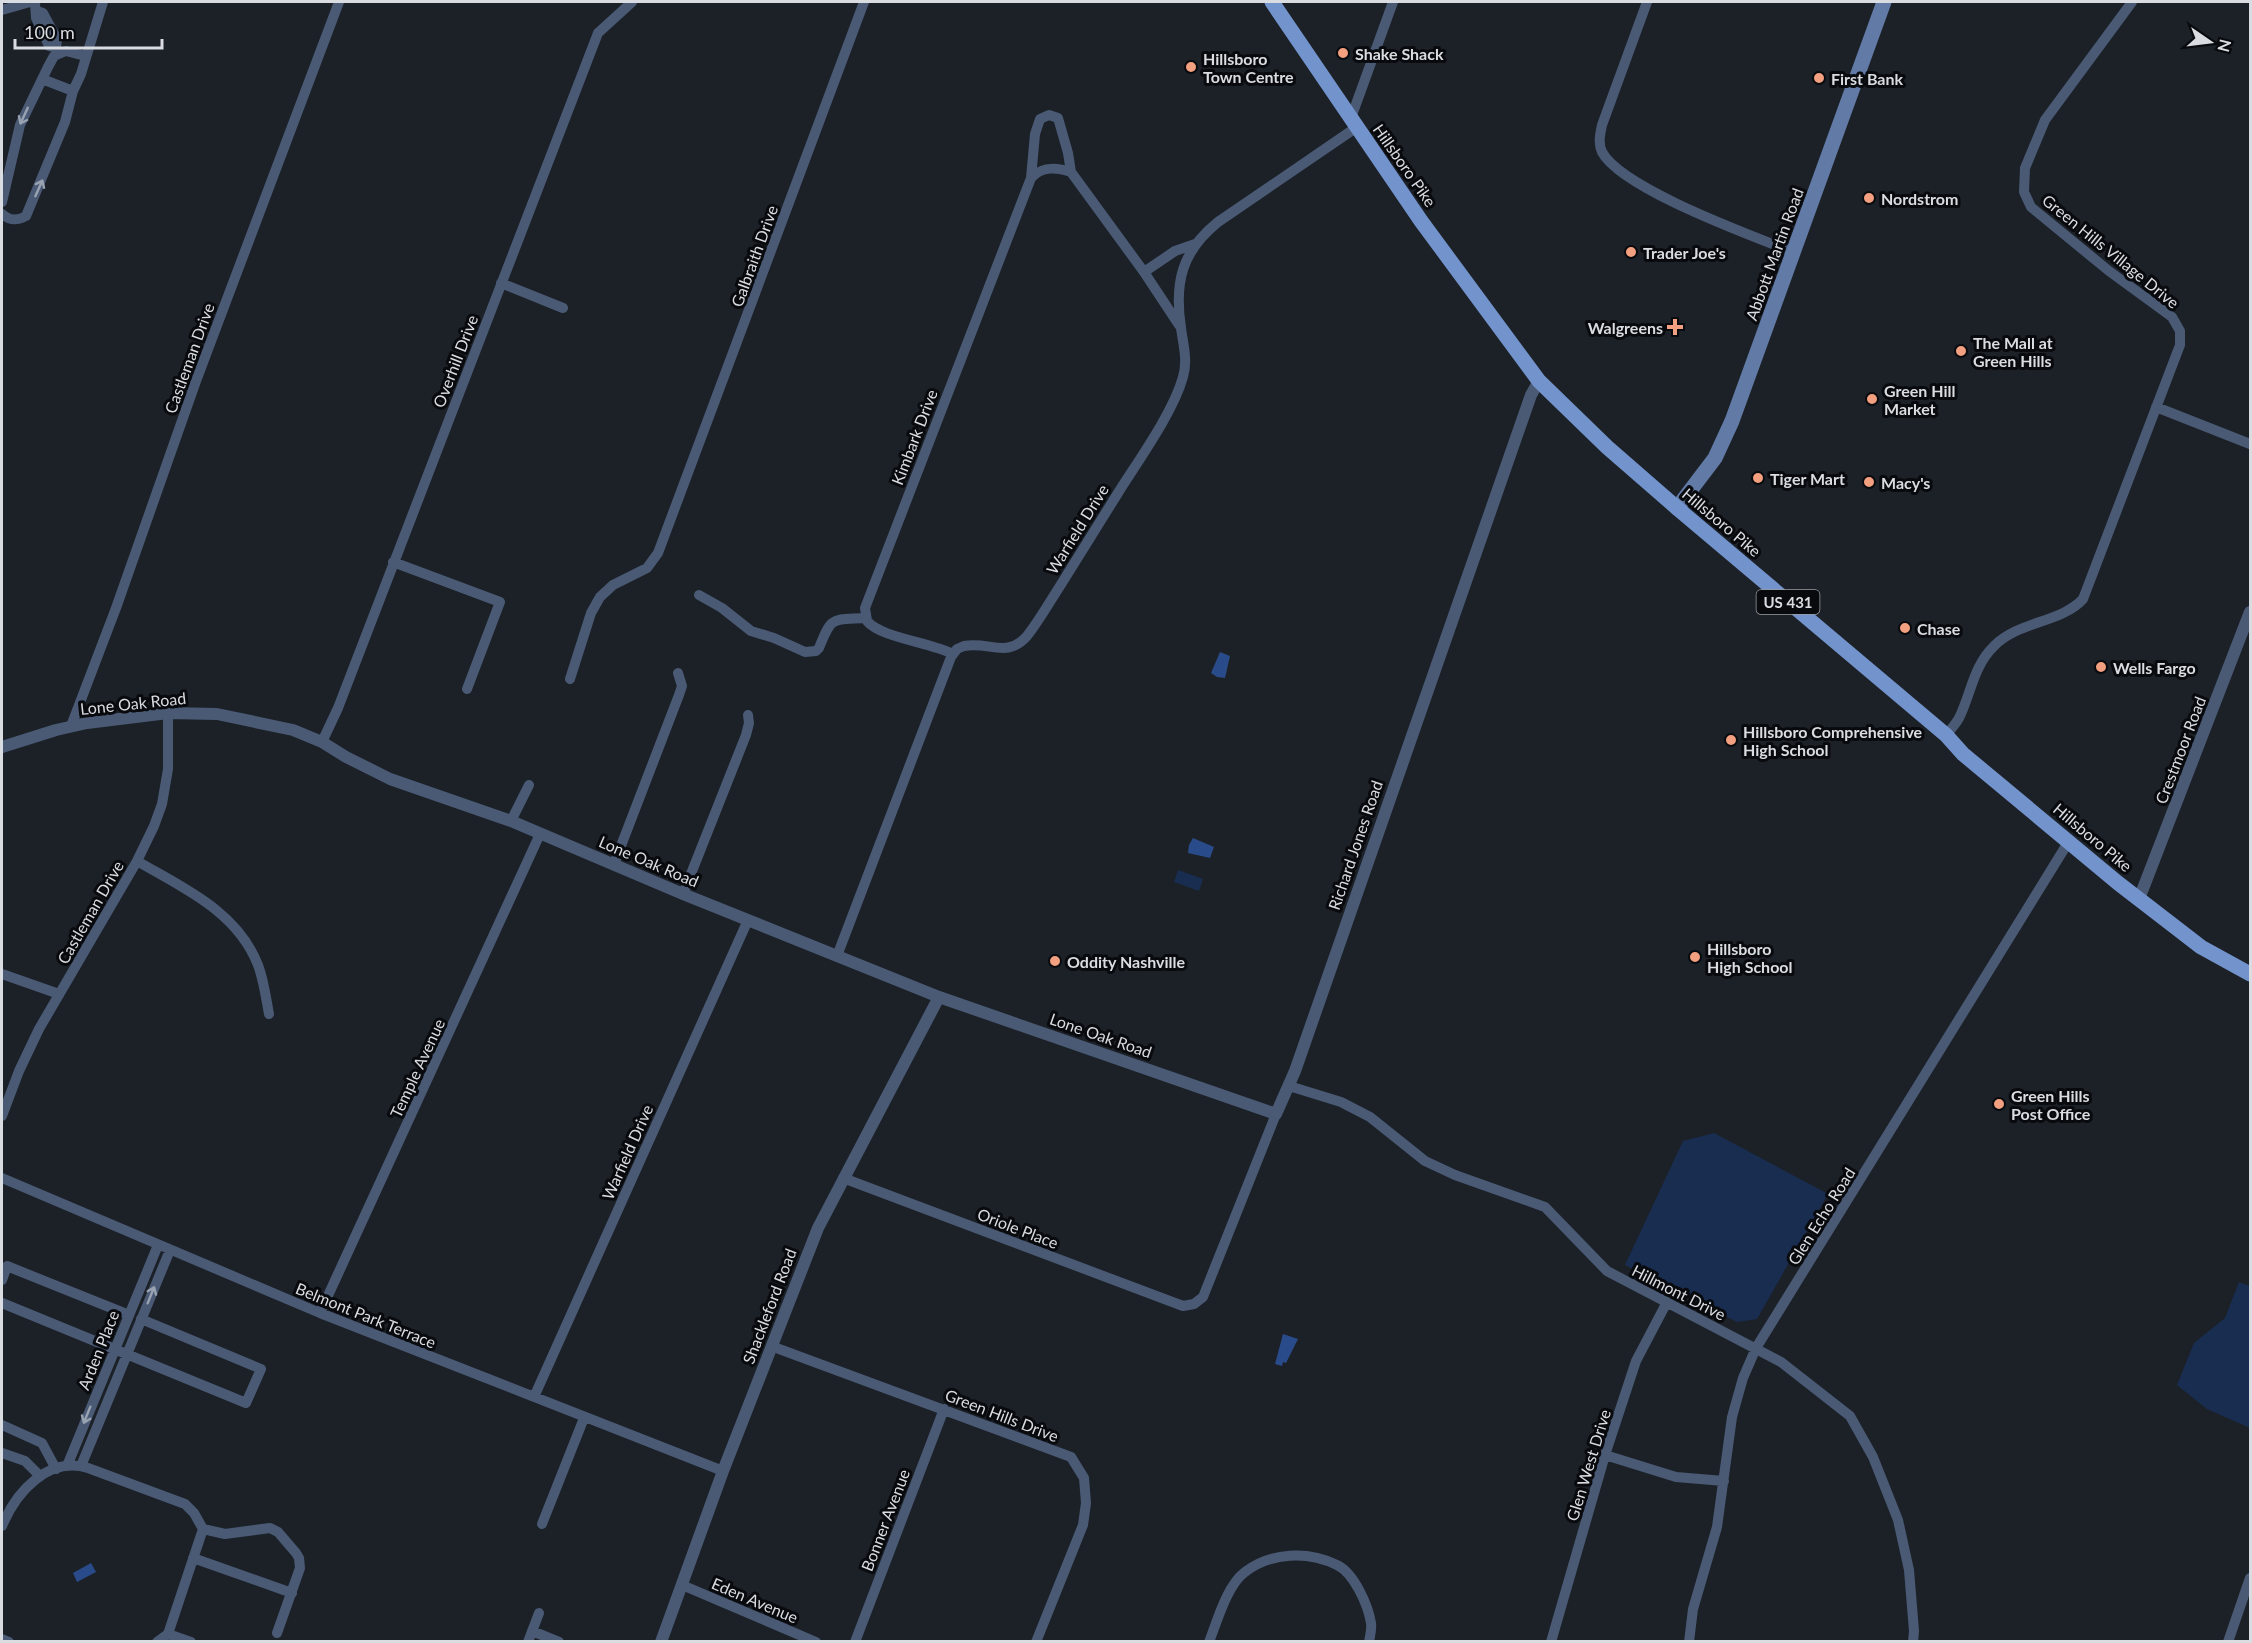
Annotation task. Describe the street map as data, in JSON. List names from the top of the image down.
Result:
{
  "streets": {
    "main road": ["Hillsboro Pike", "Abbott Martin Road", "US 431"],
    "street": [
      "Green Hills Village Drive",
      "Galbraith Drive",
      "Castleman Drive",
      "Overhill Drive",
      "Kimbark Drive",
      "Warfield Drive",
      "Lone Oak Road",
      "Crestmoor Road",
      "Richard Jones Road",
      "Temple Avenue",
      "Glen Echo Road",
      "Oriole Place",
      "Hillmont Drive",
      "Shackleford Road",
      "Belmont Park Terrace",
      "Arden Place",
      "Green Hills Drive",
      "Glen West Drive",
      "Bonner Avenue",
      "Eden Avenue"
    ]
  },
  "crossings": [
    ["Hillsboro Pike", "Green Hills Village Drive"],
    ["Hillsboro Pike", "Abbott Martin Road"],
    ["Hillsboro Pike", "Warfield Drive"],
    ["Hillsboro Pike", "Crestmoor Road"],
    ["Hillsboro Pike", "Richard Jones Road"],
    ["Hillsboro Pike", "Glen Echo Road"],
    ["Castleman Drive", "Lone Oak Road"],
    ["Overhill Drive", "Lone Oak Road"],
    ["Kimbark Drive", "Warfield Drive"],
    ["Warfield Drive", "Lone Oak Road"],
    ["Warfield Drive", "Belmont Park Terrace"],
    ["Lone Oak Road", "Richard Jones Road"],
    ["Lone Oak Road", "Temple Avenue"],
    ["Lone Oak Road", "Shackleford Road"],
    ["Richard Jones Road", "Oriole Place"],
    ["Richard Jones Road", "Hillmont Drive"],
    ["Temple Avenue", "Belmont Park Terrace"],
    ["Glen Echo Road", "Hillmont Drive"],
    ["Oriole Place", "Shackleford Road"],
    ["Hillmont Drive", "Glen West Drive"],
    ["Shackleford Road", "Belmont Park Terrace"],
    ["Shackleford Road", "Green Hills Drive"],
    ["Shackleford Road", "Eden Avenue"],
    ["Belmont Park Terrace", "Arden Place"],
    ["Green Hills Drive", "Bonner Avenue"]
  ],
  "places": {
    "other": [
      "Shake Shack",
      "Hillsboro Town Centre",
      "First Bank",
      "Nordstrom",
      "Trader Joe's",
      "The Mall at Green Hills",
      "Green Hill Market",
      "Tiger Mart",
      "Macy's",
      "Chase",
      "Wells Fargo",
      "Hillsboro Comprehensive High School",
      "Hillsboro High School",
      "Oddity Nashville",
      "Green Hills Post Office"
    ],
    "health": ["Walgreens"]
  },
  "scale_bar": "100 m",
  "north": "right"
}
